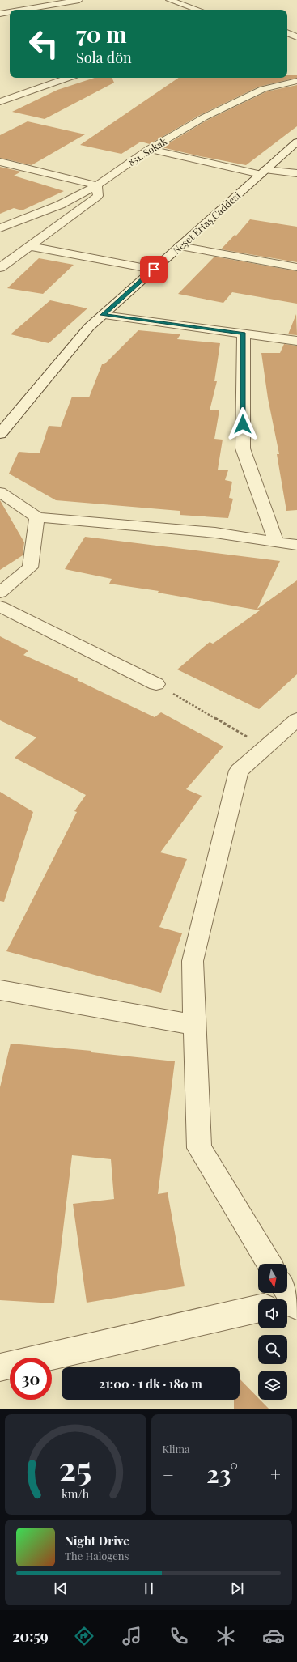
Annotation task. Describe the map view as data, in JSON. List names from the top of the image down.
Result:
{
  "streets": {
    "street": ["851. Sokak", "Neşet Ertaş Caddesi"]
  },
  "north": "bottom",
  "page": {
    "turn": ["70 m", "Sola dön"],
    "limit": "30",
    "trip": "21:00 · 1 dk · 180 m",
    "tile": "Klima",
    "heat": ["−", "23°", "+"],
    "song": ["Night Drive", "The Halogens"],
    "tabs": "20:59",
    "gauge": ["25", "km/h"]
  }
}
